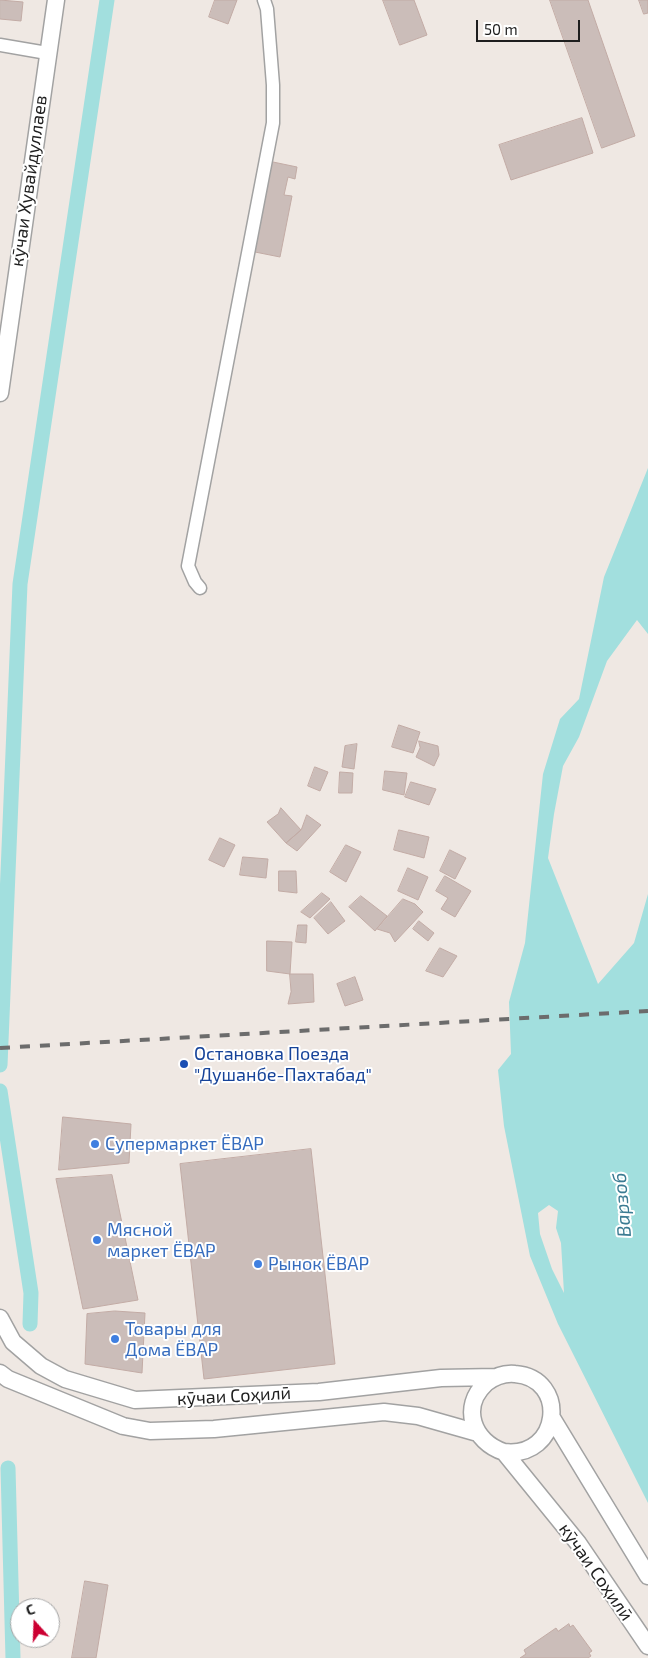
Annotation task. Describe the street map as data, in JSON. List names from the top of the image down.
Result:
{
  "streets": {
    "street": ["кӯчаи Хувайдуллаев", "кӯчаи Соҳилӣ"]
  },
  "water": ["Варзоб"],
  "places": [
    "Остановка Поезда \"Душанбе-Пахтабад\"",
    "Супермаркет ЁВАР",
    "Мясной маркет ЁВАР",
    "Рынок ЁВАР",
    "Товары для Дома ЁВАР"
  ],
  "scale_bar": "50 m",
  "north": "top"
}
